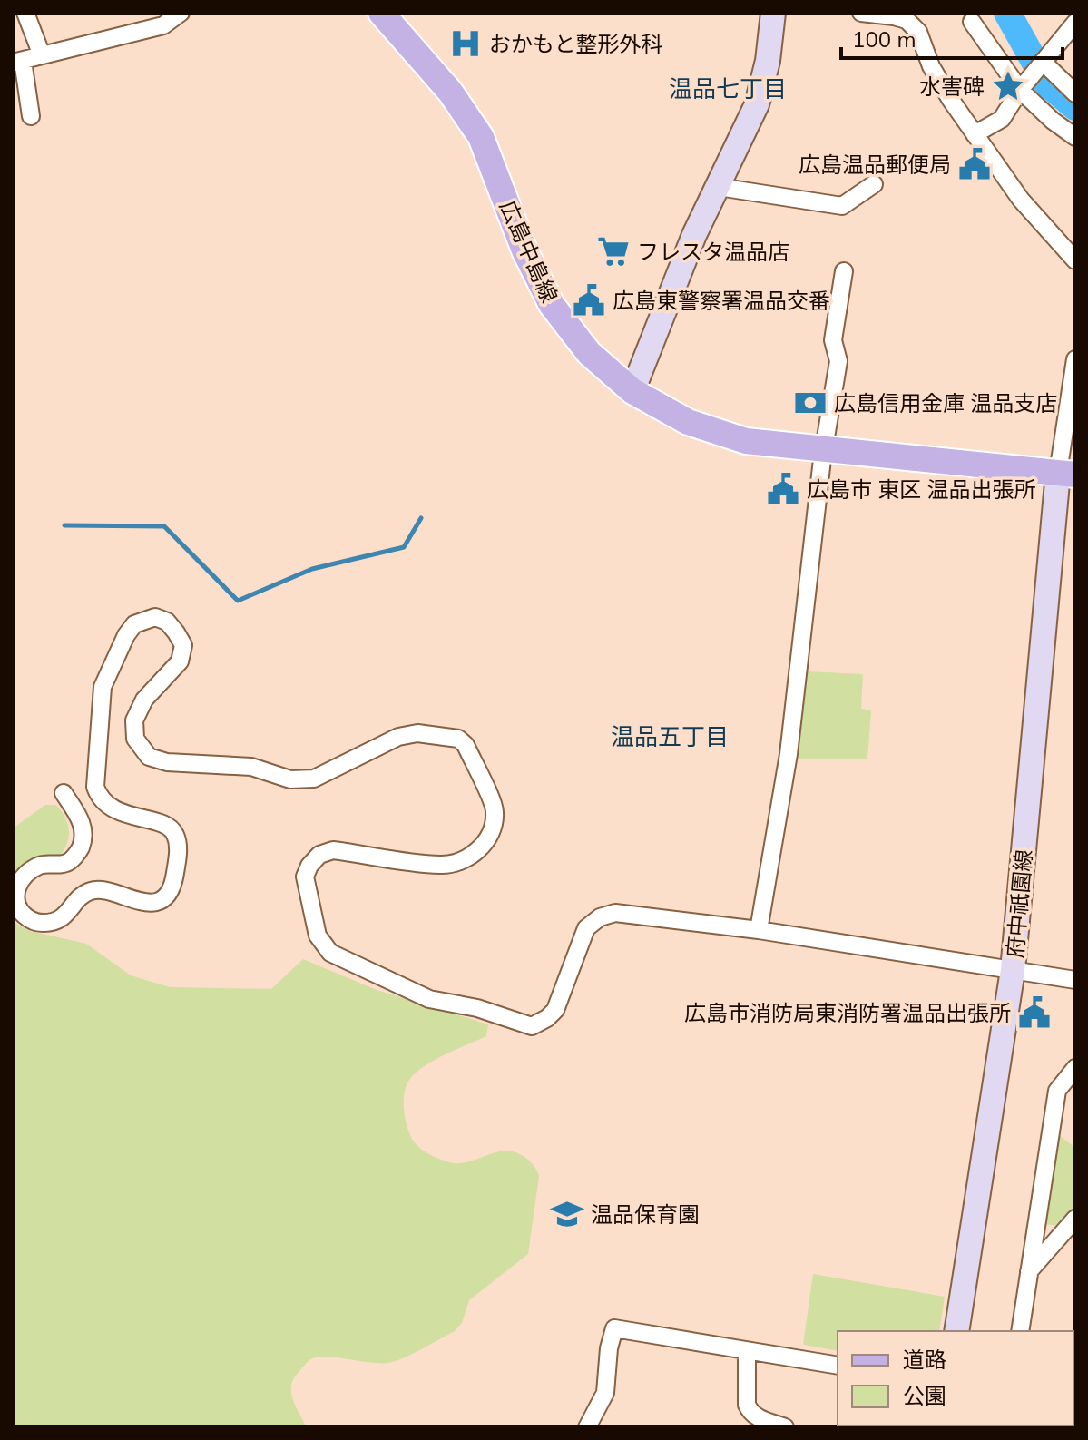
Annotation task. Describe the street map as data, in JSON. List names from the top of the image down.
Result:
{
  "streets": {
    "main road": ["広島中島線", "府中祇園線"]
  },
  "crossings": [
    ["広島中島線", "府中祇園線"]
  ],
  "districts": ["温品七丁目", "温品五丁目"],
  "places": {
    "hospital": ["おかもと整形外科"],
    "place": ["水害碑"],
    "public building": [
      "広島温品郵便局",
      "広島東警察署温品交番",
      "広島市 東区 温品出張所",
      "広島市消防局東消防署温品出張所"
    ],
    "supermarket": ["フレスタ温品店"],
    "bank": ["広島信用金庫 温品支店"],
    "school or university": ["温品保育園"]
  },
  "legend": ["道路", "公園"],
  "scale_bar": "100 m"
}
